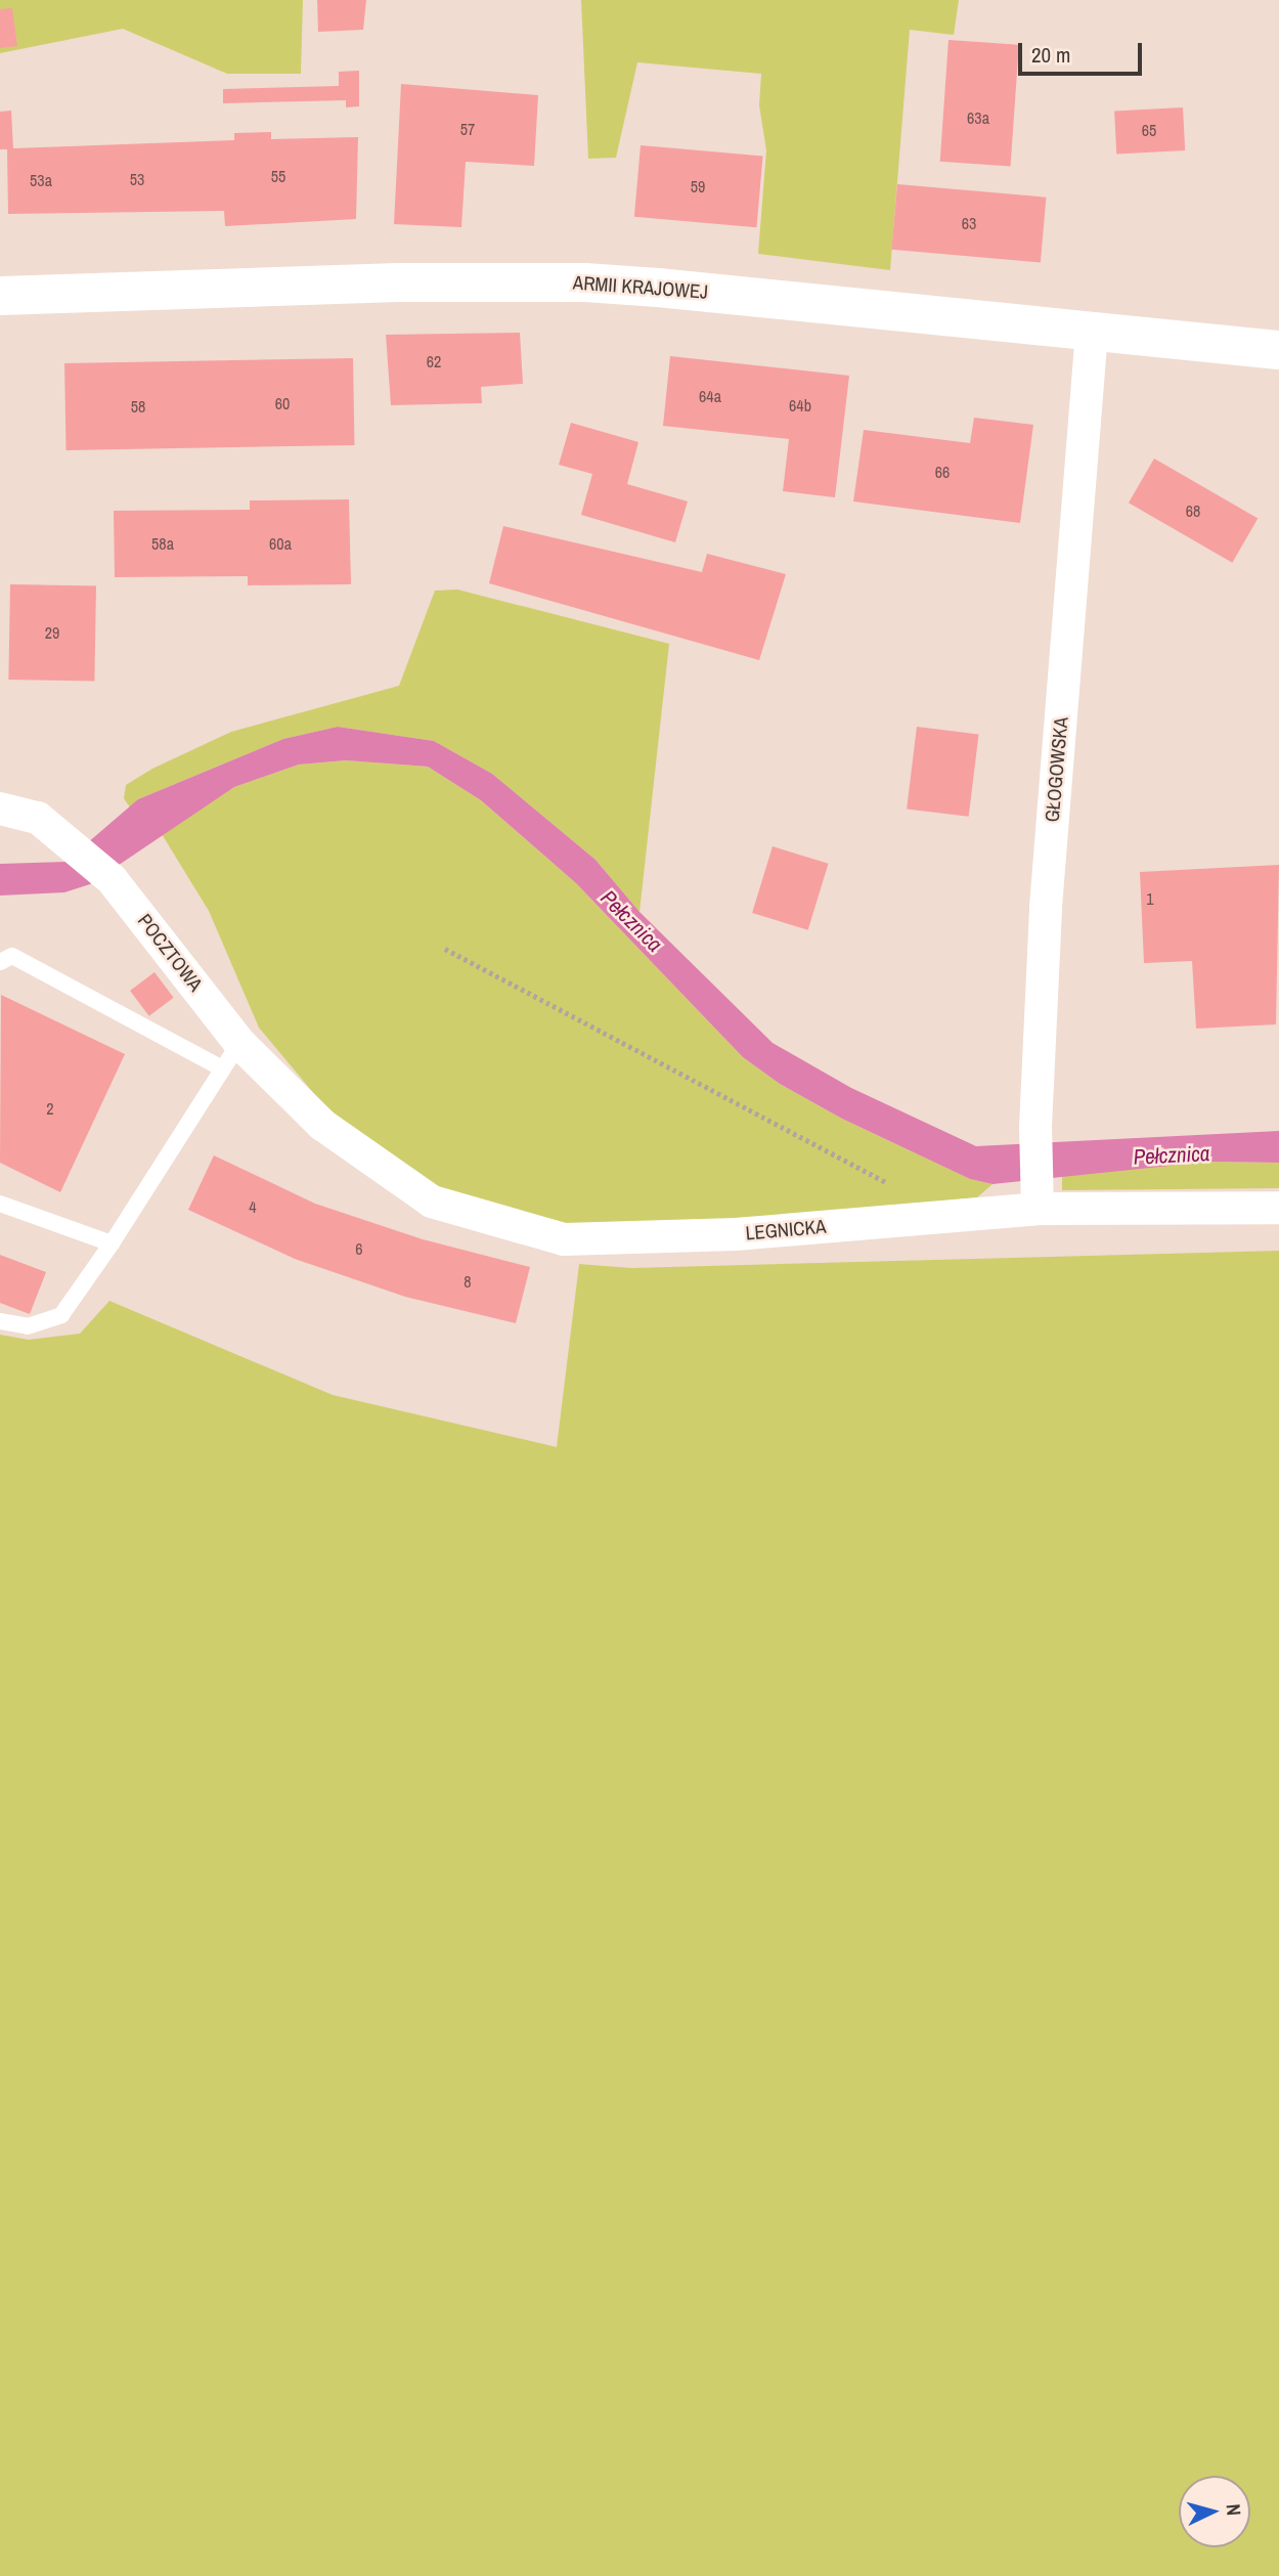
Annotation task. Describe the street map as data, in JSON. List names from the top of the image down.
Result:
{
  "streets": {
    "main road": ["ARMII KRAJOWEJ"],
    "street": ["GŁOGOWSKA", "POCZTOWA", "LEGNICKA"]
  },
  "crossings": [
    ["ARMII KRAJOWEJ", "GŁOGOWSKA"],
    ["GŁOGOWSKA", "LEGNICKA"],
    ["POCZTOWA", "LEGNICKA"]
  ],
  "water": ["Pełcznica"],
  "house_numbers": [
    "63a",
    "57",
    "65",
    "55",
    "53",
    "53a",
    "59",
    "63",
    "62",
    "64a",
    "60",
    "64b",
    "58",
    "66",
    "68",
    "58a",
    "60a",
    "29",
    "1",
    "2",
    "4",
    "6",
    "8"
  ],
  "scale_bar": "20 m",
  "north": "right"
}
